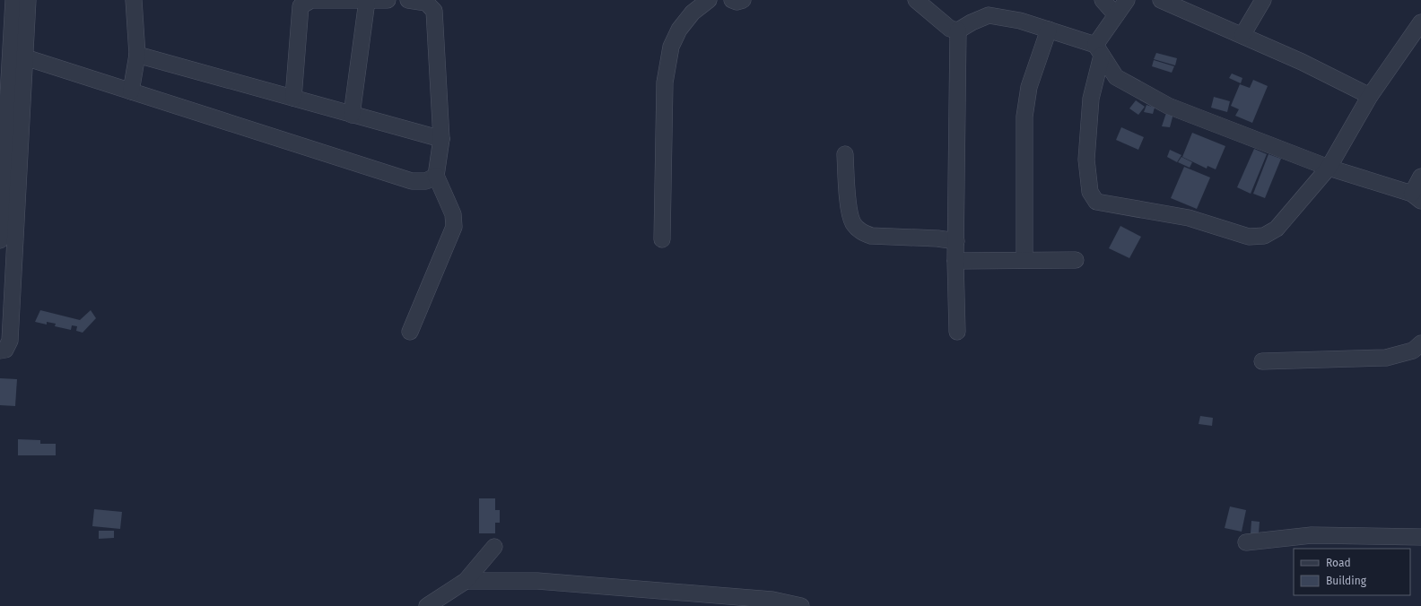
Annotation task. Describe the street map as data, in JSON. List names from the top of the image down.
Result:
{
  "legend": ["Road", "Building"]
}
